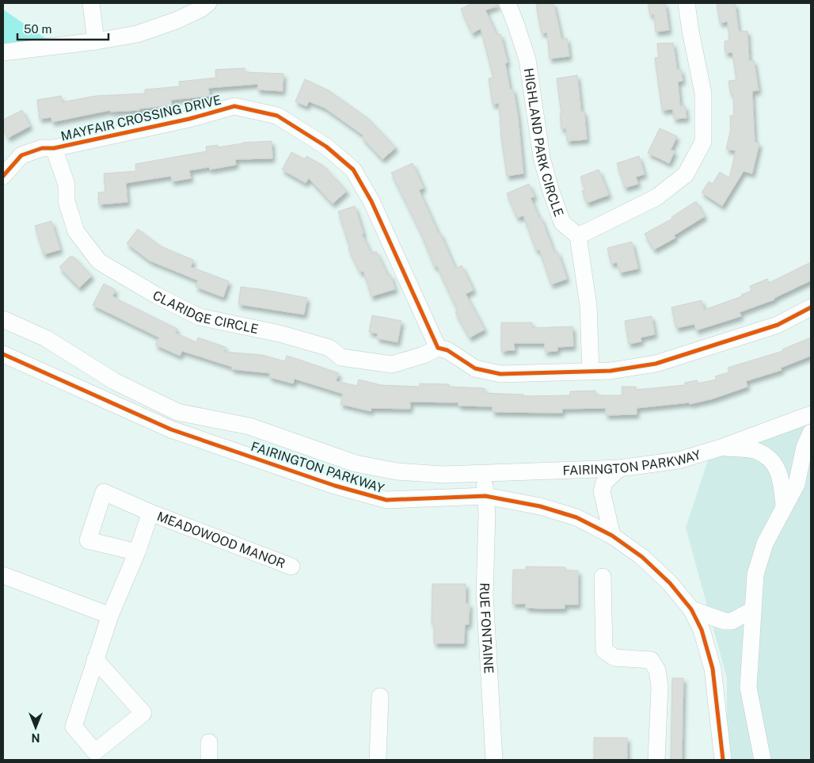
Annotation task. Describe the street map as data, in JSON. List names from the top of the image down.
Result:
{
  "streets": {
    "street": [
      "MAYFAIR CROSSING DRIVE",
      "HIGHLAND PARK CIRCLE",
      "CLARIDGE CIRCLE",
      "FAIRINGTON PARKWAY",
      "MEADOWOOD MANOR",
      "RUE FONTAINE"
    ]
  },
  "crossings": [
    ["MAYFAIR CROSSING DRIVE", "CLARIDGE CIRCLE"],
    ["FAIRINGTON PARKWAY", "RUE FONTAINE"]
  ],
  "scale_bar": "50 m",
  "north": "bottom"
}
